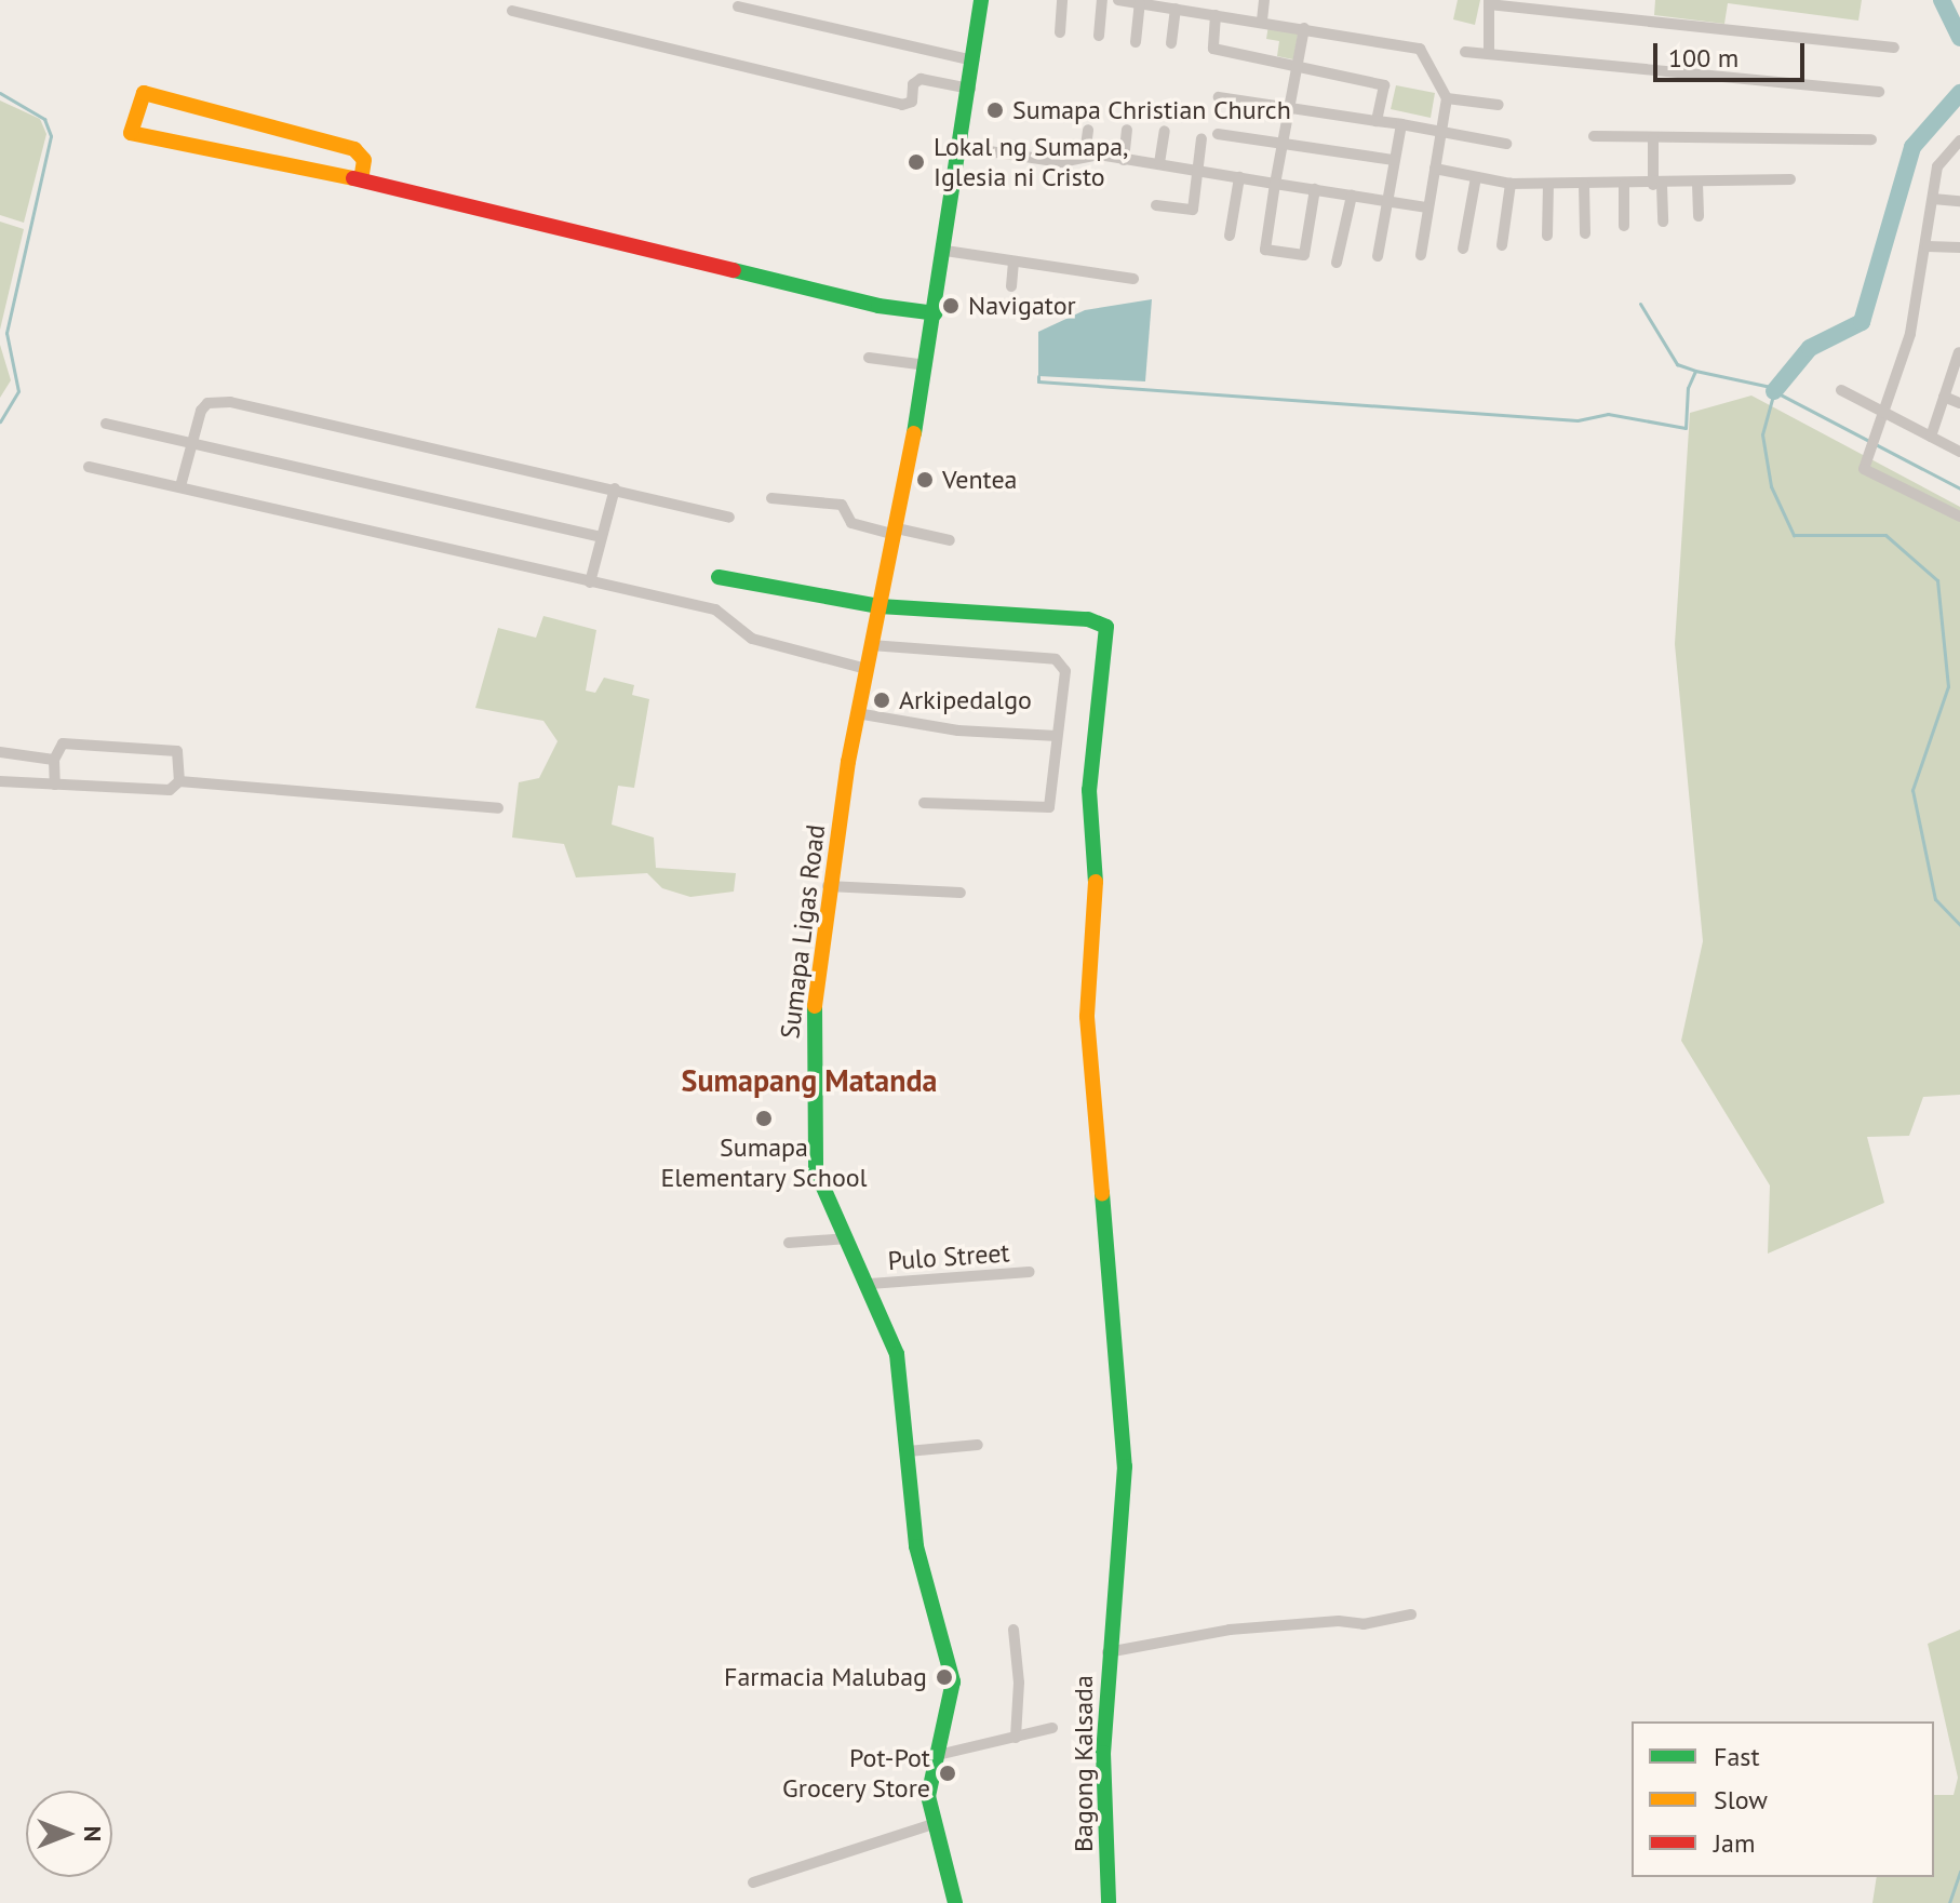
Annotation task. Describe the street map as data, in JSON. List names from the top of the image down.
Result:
{
  "streets": {
    "street": ["Sumapa Ligas Road", "Pulo Street", "Bagong Kalsada"]
  },
  "crossings": [
    ["Sumapa Ligas Road", "Pulo Street"],
    ["Sumapa Ligas Road", "Bagong Kalsada"]
  ],
  "districts": ["Sumapang Matanda"],
  "places": [
    "Sumapa Christian Church",
    "Lokal ng Sumapa, Iglesia ni Cristo",
    "Navigator",
    "Ventea",
    "Arkipedalgo",
    "Sumapa Elementary School",
    "Farmacia Malubag",
    "Pot-Pot Grocery Store"
  ],
  "legend": ["Fast", "Slow", "Jam"],
  "scale_bar": "100 m",
  "north": "right"
}
